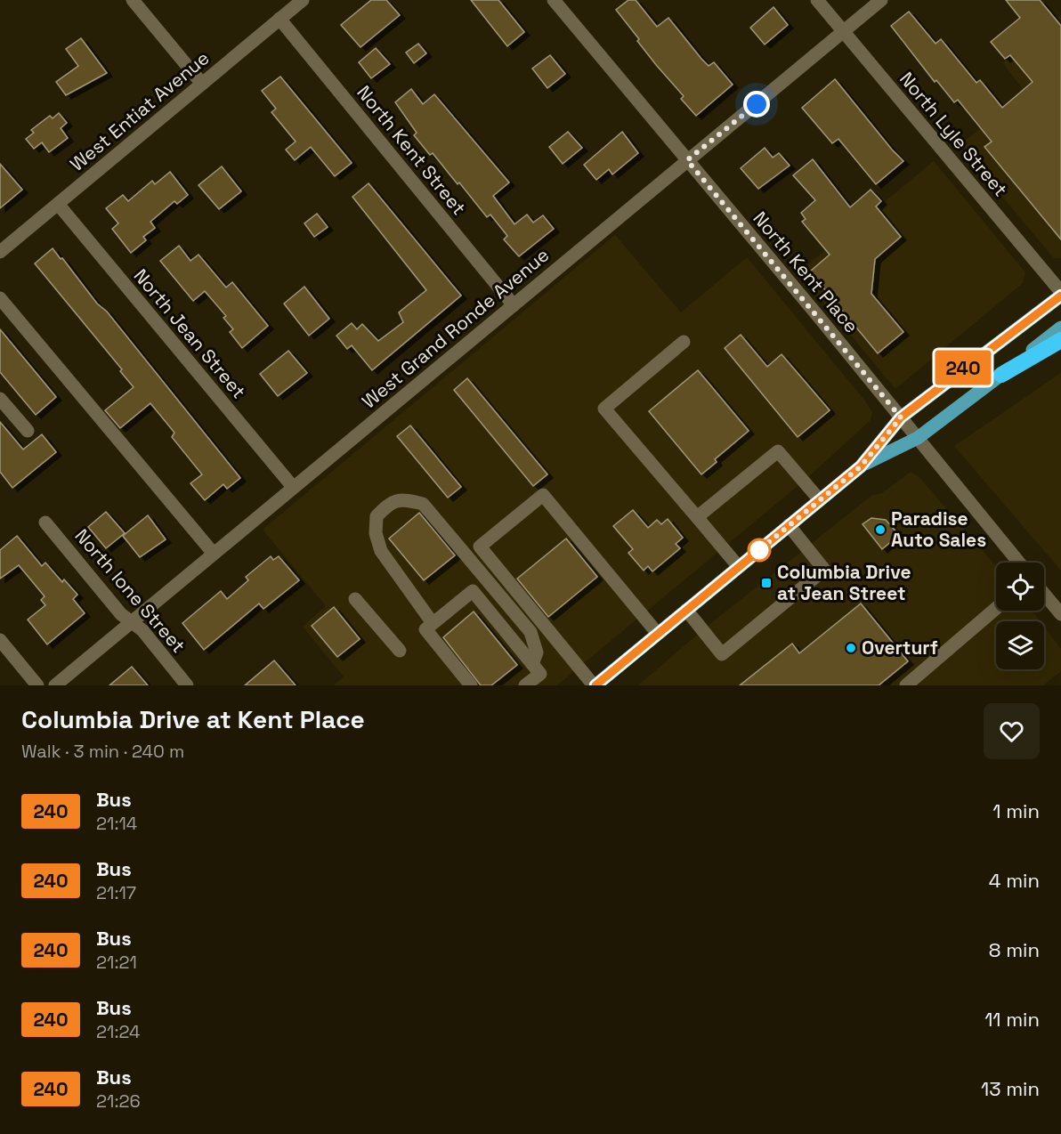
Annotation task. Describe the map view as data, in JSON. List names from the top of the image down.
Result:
{
  "streets": {
    "street": [
      "West Entiat Avenue",
      "North Lyle Street",
      "North Kent Street",
      "North Kent Place",
      "West Grand Ronde Avenue",
      "North Jean Street",
      "North Ione Street"
    ]
  },
  "crossings": [
    ["West Entiat Avenue", "North Kent Street"],
    ["West Entiat Avenue", "North Jean Street"],
    ["North Lyle Street", "West Grand Ronde Avenue"],
    ["North Kent Street", "West Grand Ronde Avenue"],
    ["North Kent Place", "West Grand Ronde Avenue"],
    ["West Grand Ronde Avenue", "North Jean Street"],
    ["West Grand Ronde Avenue", "North Ione Street"]
  ],
  "places": {
    "other": ["Paradise Auto Sales", "Overturf"],
    "transit": ["Columbia Drive at Jean Street"]
  },
  "lines": ["bus line 240"],
  "page": {
    "on_map": "240",
    "heading": ["Columbia Drive at Kent Place", "Walk · 3 min · 240 m"],
    "list": [
      {
        "mark": "240",
        "name": "Bus",
        "note": "21:14",
        "value": "1 min"
      },
      {
        "mark": "240",
        "name": "Bus",
        "note": "21:17",
        "value": "4 min"
      },
      {
        "mark": "240",
        "name": "Bus",
        "note": "21:21",
        "value": "8 min"
      },
      {
        "mark": "240",
        "name": "Bus",
        "note": "21:24",
        "value": "11 min"
      },
      {
        "mark": "240",
        "name": "Bus",
        "note": "21:26",
        "value": "13 min"
      }
    ]
  }
}
